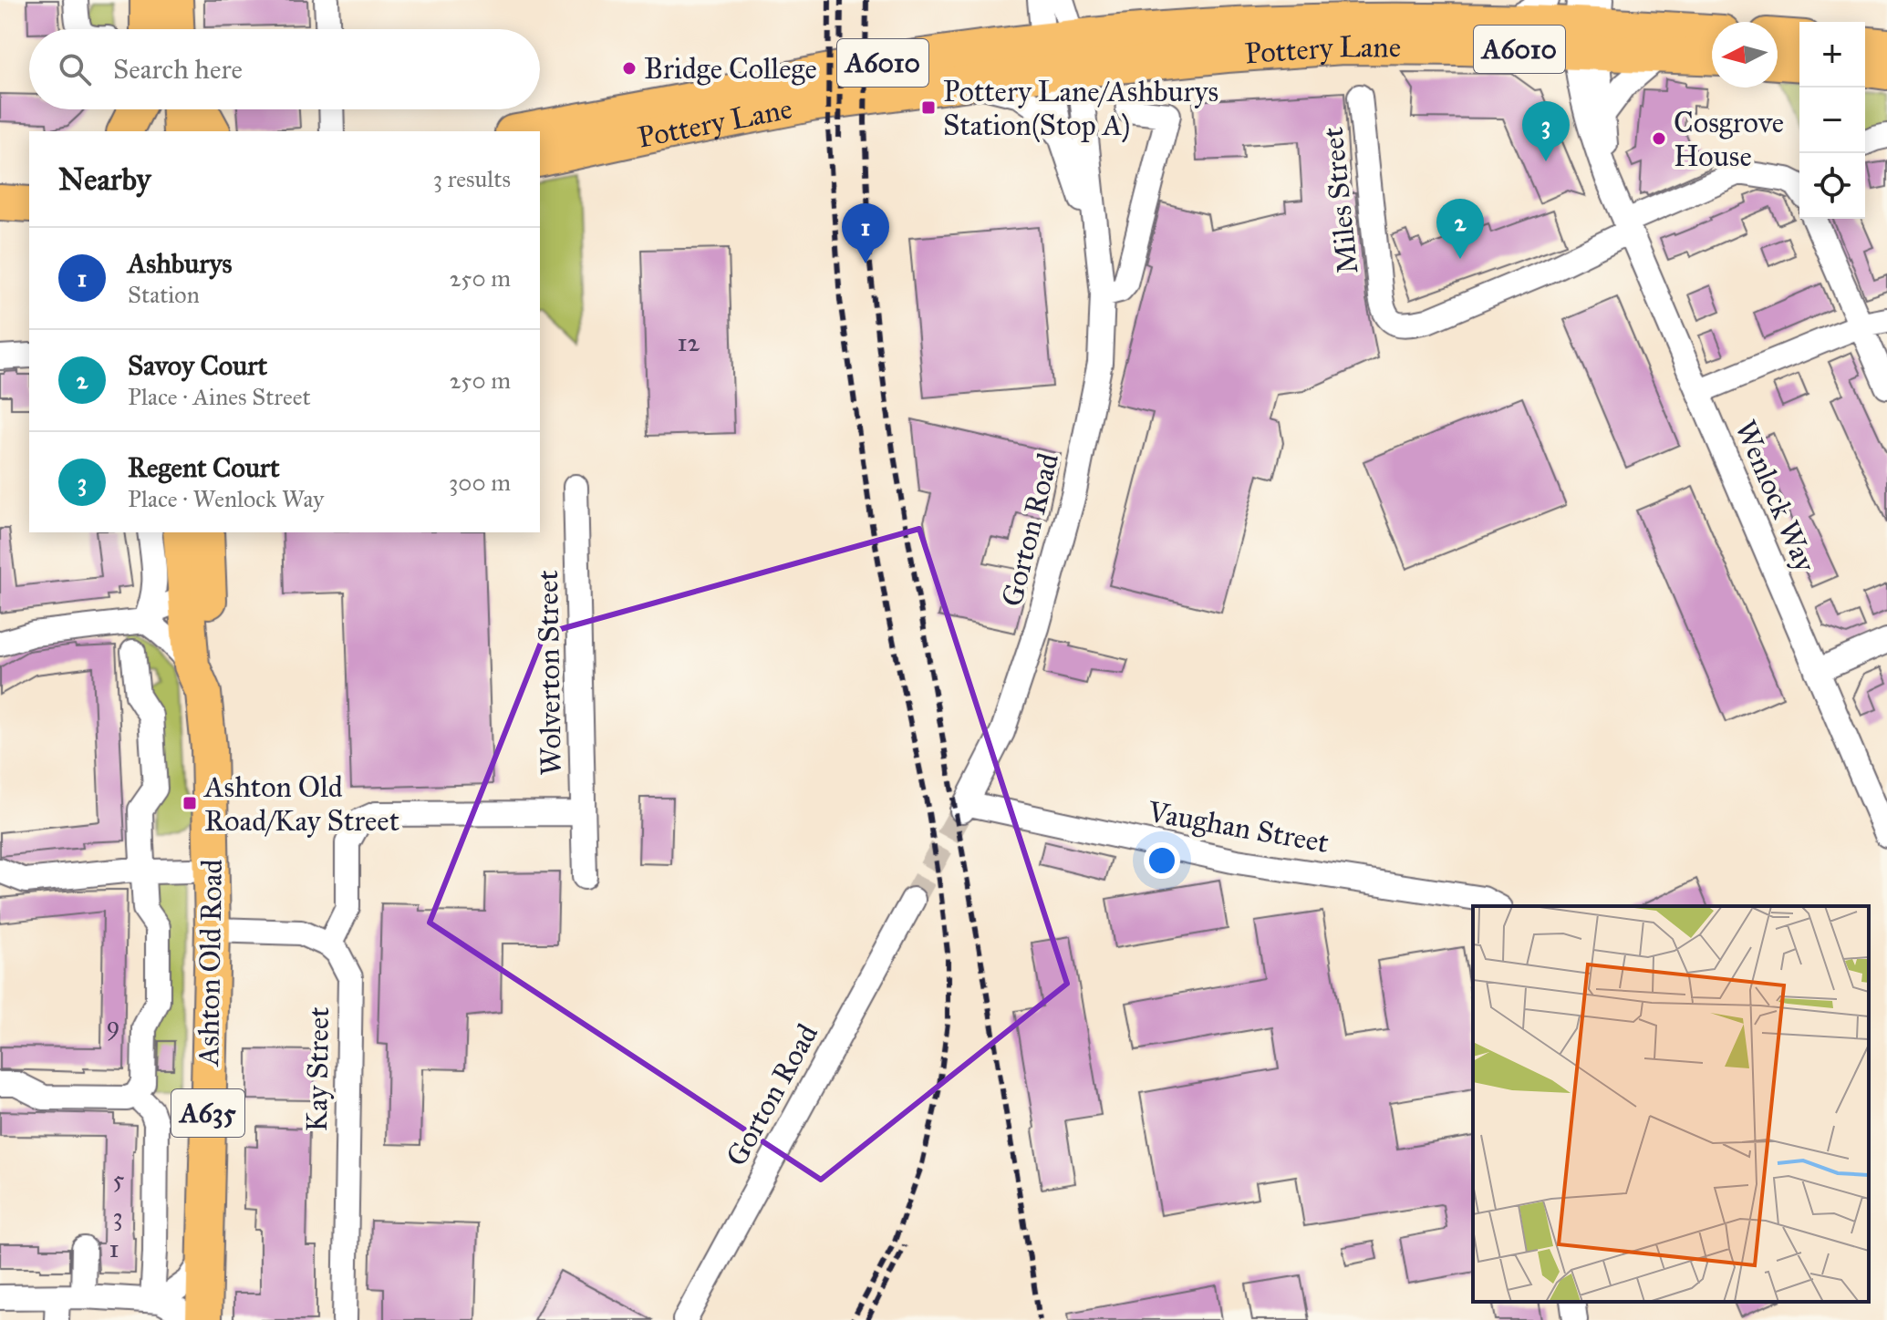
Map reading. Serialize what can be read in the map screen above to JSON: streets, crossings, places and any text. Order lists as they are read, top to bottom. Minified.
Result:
{"streets":{"highway":["A6010","Pottery Lane","Ashton Old Road","A635"],"street":["Miles Street","Wenlock Way","Gorton Road","Wolverton Street","Vaughan Street","Kay Street"]},"crossings":[["Pottery Lane","Wenlock Way"],["Pottery Lane","Gorton Road"],["Miles Street","Wenlock Way"],["Gorton Road","Vaughan Street"],["Wolverton Street","Kay Street"]],"places":{"other":["Bridge College","Cosgrove House"],"transit":["Pottery Lane/Ashburys Station(Stop A)","Ashton Old Road/Kay Street"]},"house_numbers":["12","9","5","3","1"],"north":"left","page":{"map_buttons":["+","−"],"search":"Search here","pins":["3","2","1"],"heading":["Nearby","3 results"],"list":[{"mark":"1","name":"Ashburys","note":"Station","value":"250 m"},{"mark":"2","name":"Savoy Court","note":"Place · Aines Street","value":"250 m"},{"mark":"3","name":"Regent Court","note":"Place · Wenlock Way","value":"300 m"}]}}
